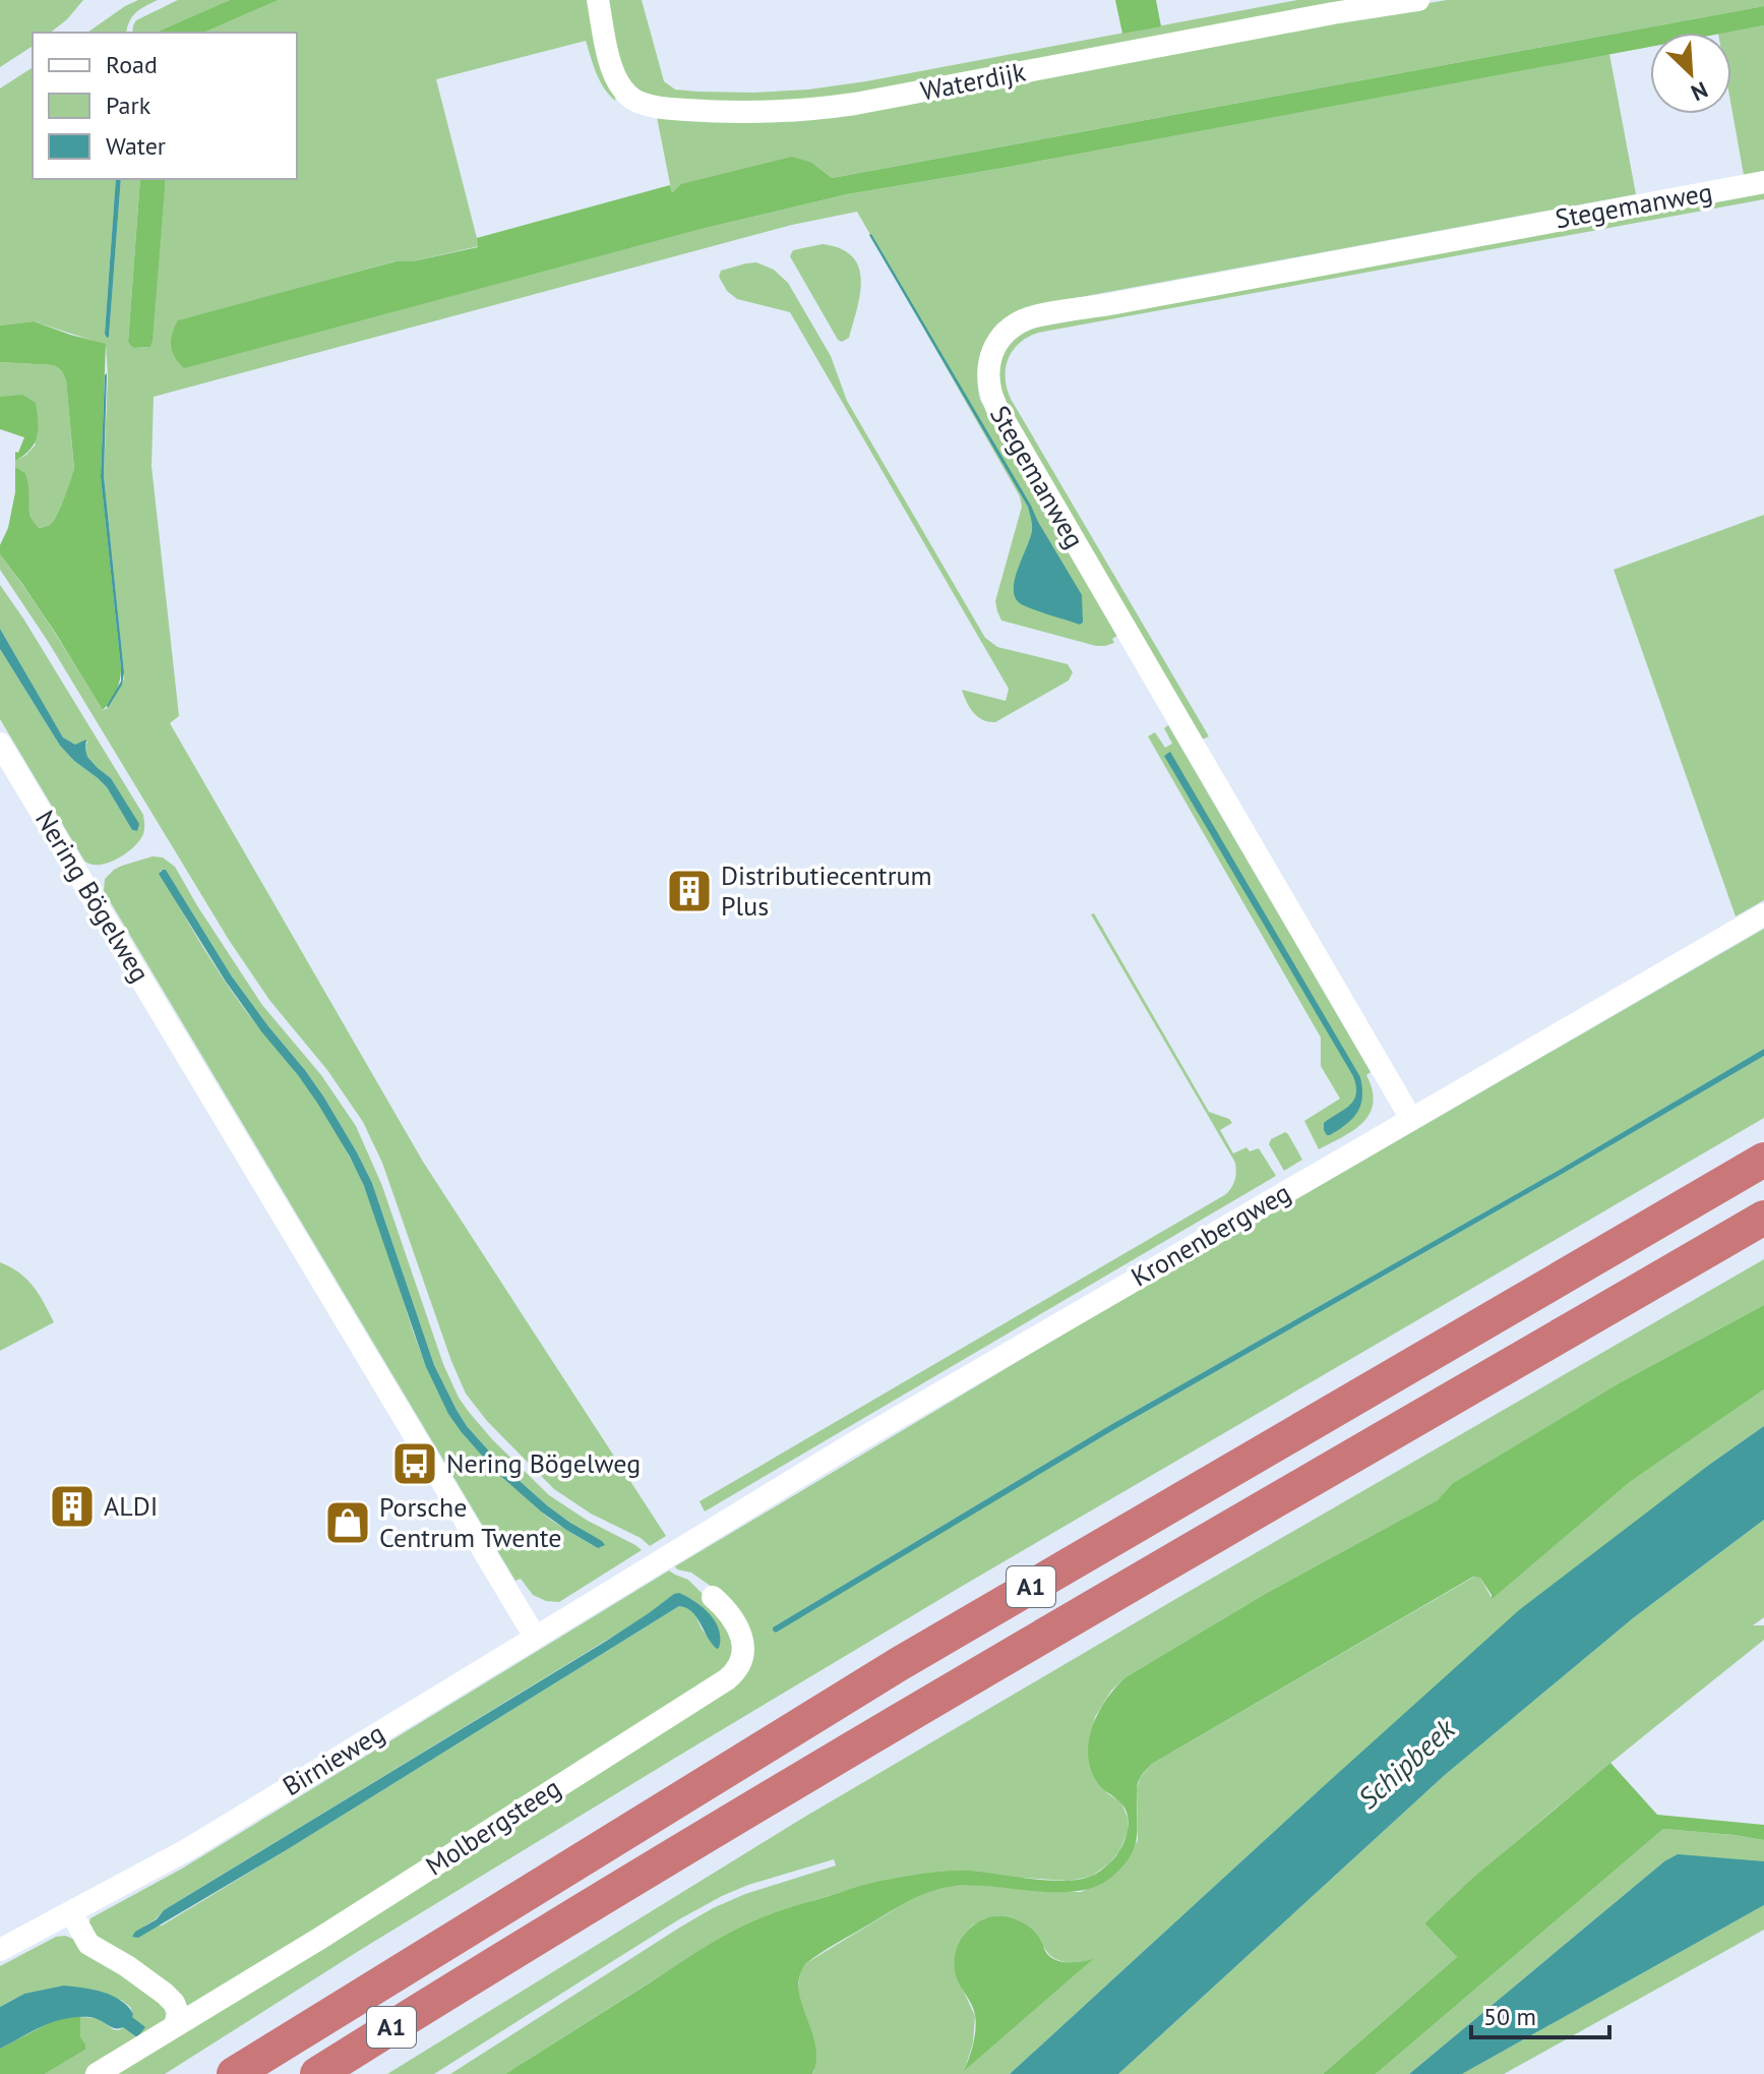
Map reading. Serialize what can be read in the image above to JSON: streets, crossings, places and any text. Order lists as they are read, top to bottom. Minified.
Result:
{"streets":{"highway":["A1"],"street":["Waterdijk","Stegemanweg","Nering Bögelweg","Kronenbergweg","Birnieweg","Molbergsteeg"]},"crossings":[["Stegemanweg","Kronenbergweg"],["Nering Bögelweg","Birnieweg"],["Kronenbergweg","Birnieweg"]],"water":["Schipbeek"],"places":{"building":["Distributiecentrum Plus","ALDI"],"bus stop":["Nering Bögelweg"],"shop":["Porsche Centrum Twente"]},"legend":["Road","Park","Water"],"scale_bar":"50 m","north":"bottom right"}
